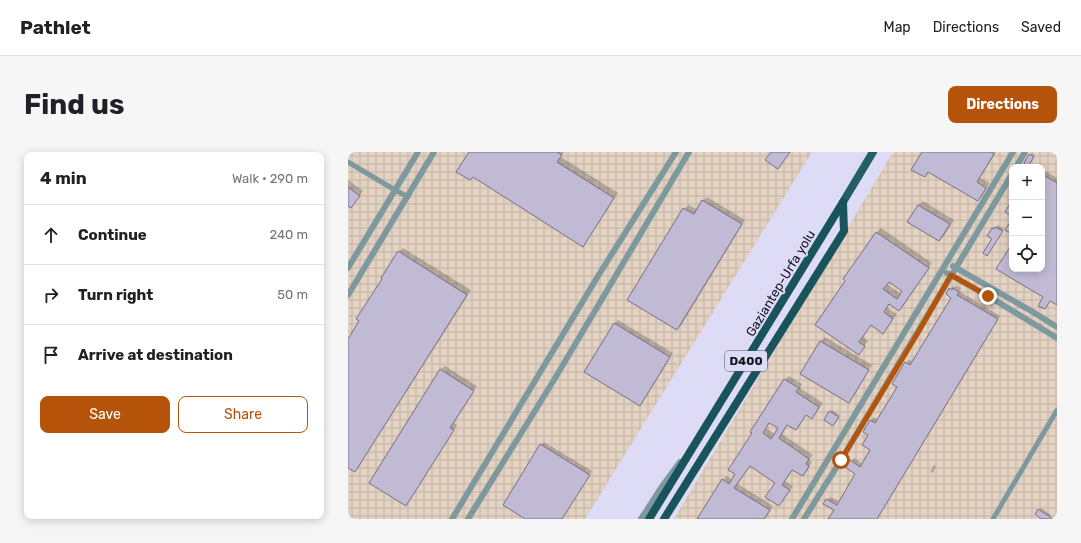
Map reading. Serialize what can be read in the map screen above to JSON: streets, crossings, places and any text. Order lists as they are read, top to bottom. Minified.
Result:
{"streets":{"highway":["Gaziantep-Urfa yolu","D400"]},"page":{"header":"Pathlet","nav":["Map","Directions","Saved"],"buttons":["Directions",["Save","Share"]],"title":"Find us","heading":["4 min","Walk · 290 m"],"map_buttons":["+","−"],"list":[["Continue","240 m"],["Turn right","50 m"],"Arrive at destination"]}}
